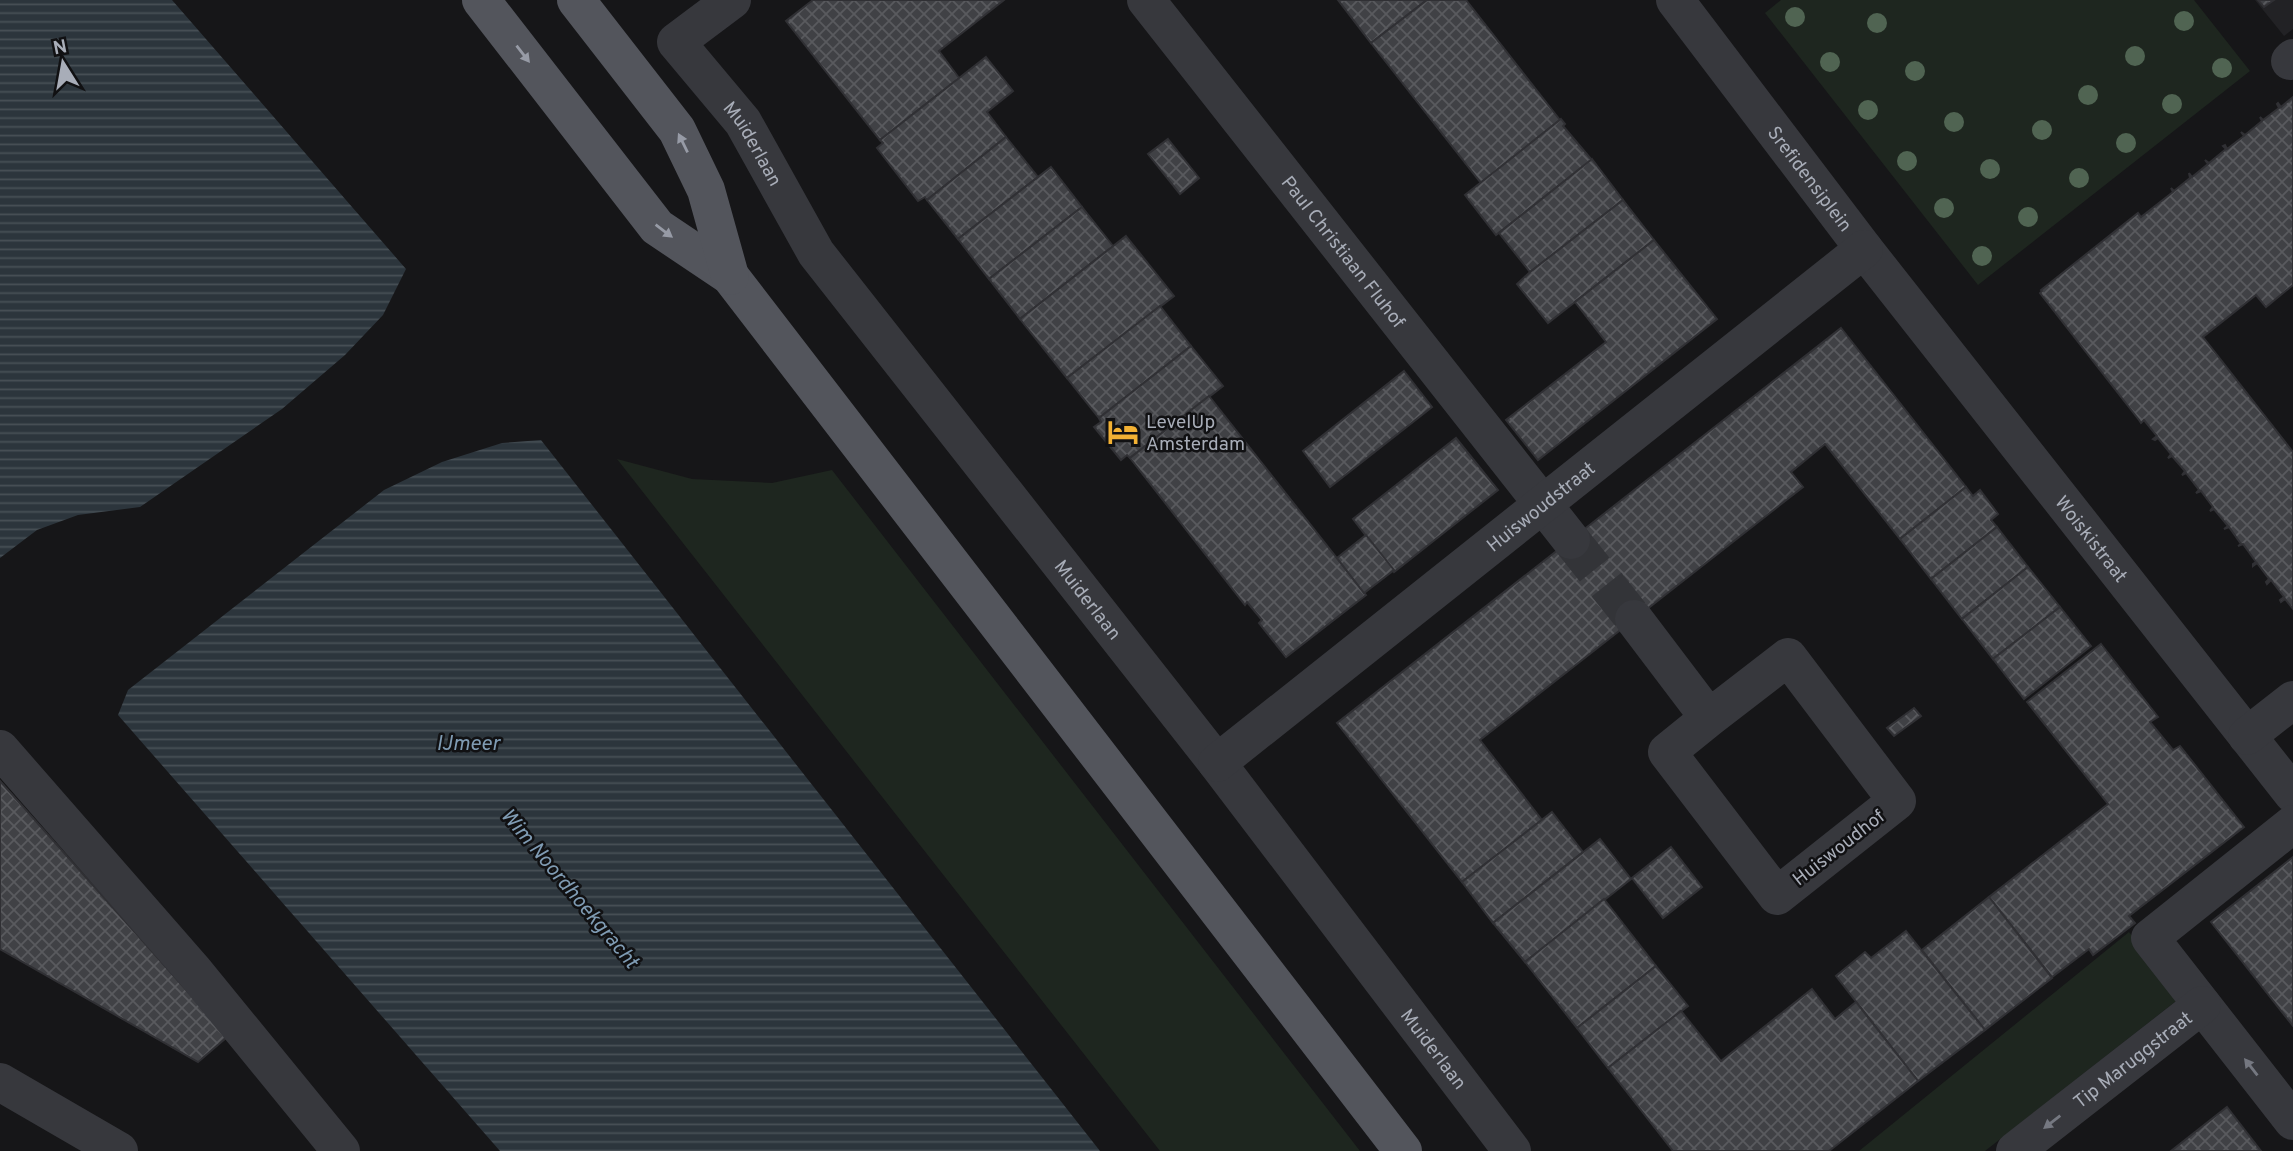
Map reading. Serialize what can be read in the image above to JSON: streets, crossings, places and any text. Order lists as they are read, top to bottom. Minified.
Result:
{"streets":{"street":["Muiderlaan","Srefidensiplein","Paul Christiaan Fluhof","Huiswoudstraat","Woiskistraat","Huiswoudhof","Tip Maruggstraat"]},"crossings":[["Muiderlaan","Huiswoudstraat"],["Srefidensiplein","Huiswoudstraat"],["Srefidensiplein","Woiskistraat"],["Paul Christiaan Fluhof","Huiswoudstraat"]],"one_way":["Tip Maruggstraat"],"water":["IJmeer","Wim Noordhoekgracht"],"places":{"hotel":["LevelUp Amsterdam"]},"north":"top"}
